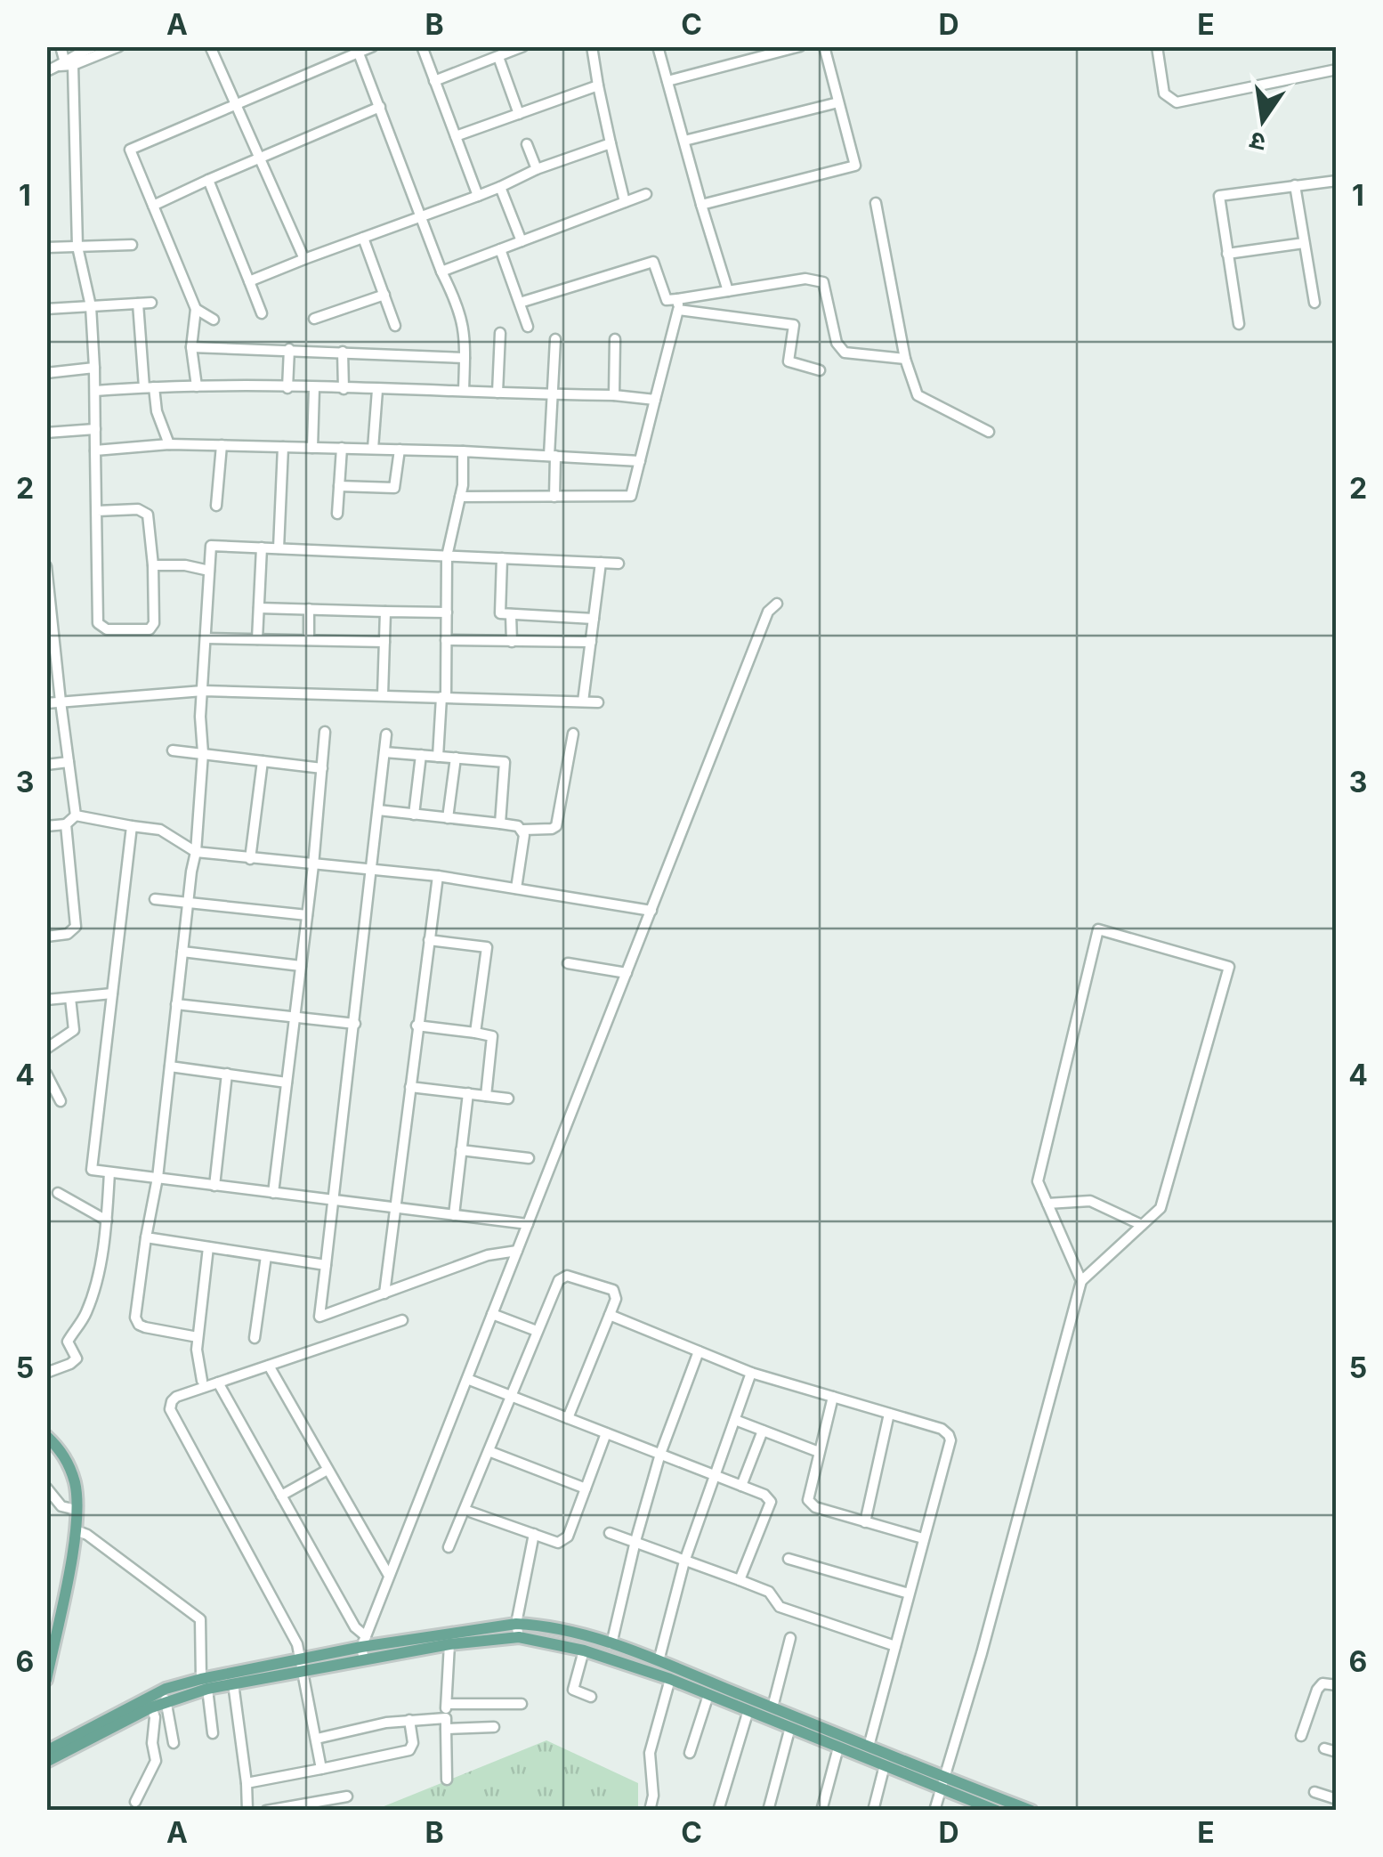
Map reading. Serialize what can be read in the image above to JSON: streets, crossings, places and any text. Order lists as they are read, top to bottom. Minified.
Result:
{"north":"bottom","grid":{"columns":["A","B","C","D","E"],"rows":["1","2","3","4","5","6"]}}
